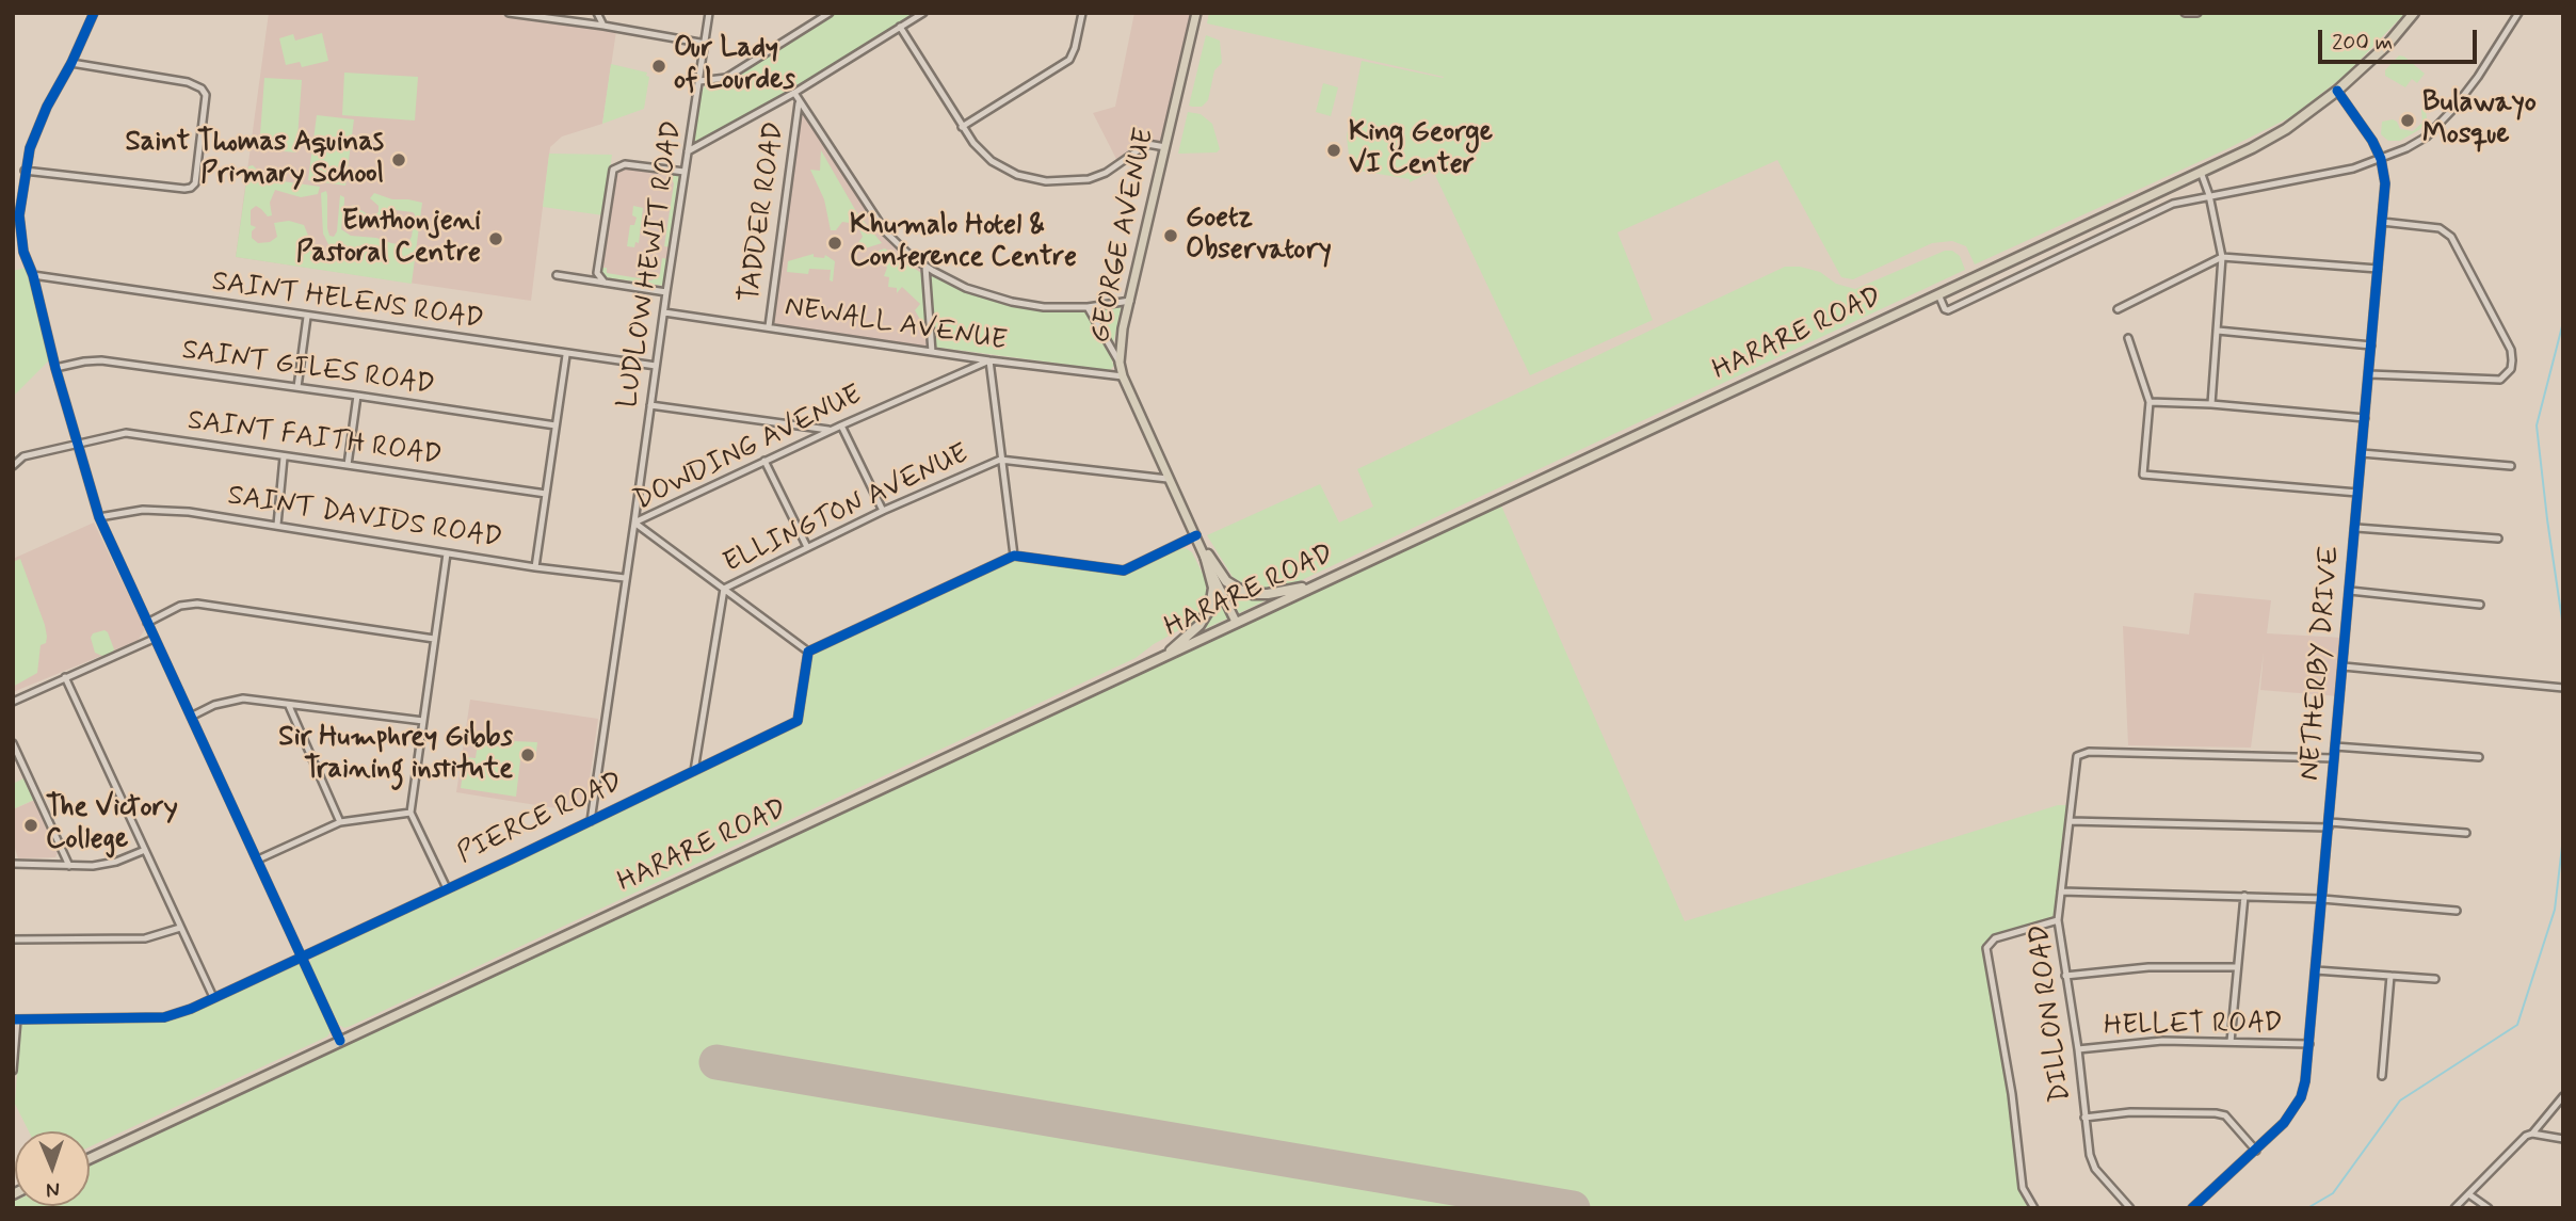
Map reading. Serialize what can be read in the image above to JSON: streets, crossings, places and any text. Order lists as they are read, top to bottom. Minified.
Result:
{"streets":{"highway":["HARARE ROAD"],"main road":["GEORGE AVENUE"],"street":["TADDER ROAD","LUDLOW HEWIT ROAD","SAINT HELENS ROAD","NEWALL AVENUE","SAINT GILES ROAD","SAINT FAITH ROAD","DOWDING AVENUE","ELLINGTON AVENUE","SAINT DAVIDS ROAD","NETHERBY DRIVE","PIERCE ROAD","DILLON ROAD","HELLET ROAD"]},"crossings":[["TADDER ROAD","NEWALL AVENUE"],["GEORGE AVENUE","NEWALL AVENUE"],["GEORGE AVENUE","HARARE ROAD"],["GEORGE AVENUE","ELLINGTON AVENUE"],["LUDLOW HEWIT ROAD","SAINT HELENS ROAD"],["LUDLOW HEWIT ROAD","NEWALL AVENUE"],["LUDLOW HEWIT ROAD","DOWDING AVENUE"],["NEWALL AVENUE","DOWDING AVENUE"],["HARARE ROAD","NETHERBY DRIVE"],["DOWDING AVENUE","SAINT DAVIDS ROAD"],["DOWDING AVENUE","PIERCE ROAD"],["ELLINGTON AVENUE","PIERCE ROAD"],["NETHERBY DRIVE","DILLON ROAD"],["NETHERBY DRIVE","HELLET ROAD"],["DILLON ROAD","HELLET ROAD"]],"places":["Our Lady of Lourdes","Bulawayo Mosque","King George VI Center","Saint Thomas Aquinas Primary School","Goetz Observatory","Emthonjeni Pastoral Centre","Khumalo Hotel & Conference Centre","Sir Humphrey Gibbs Training institute","The Victory College"],"scale_bar":"200 m","north":"bottom"}
